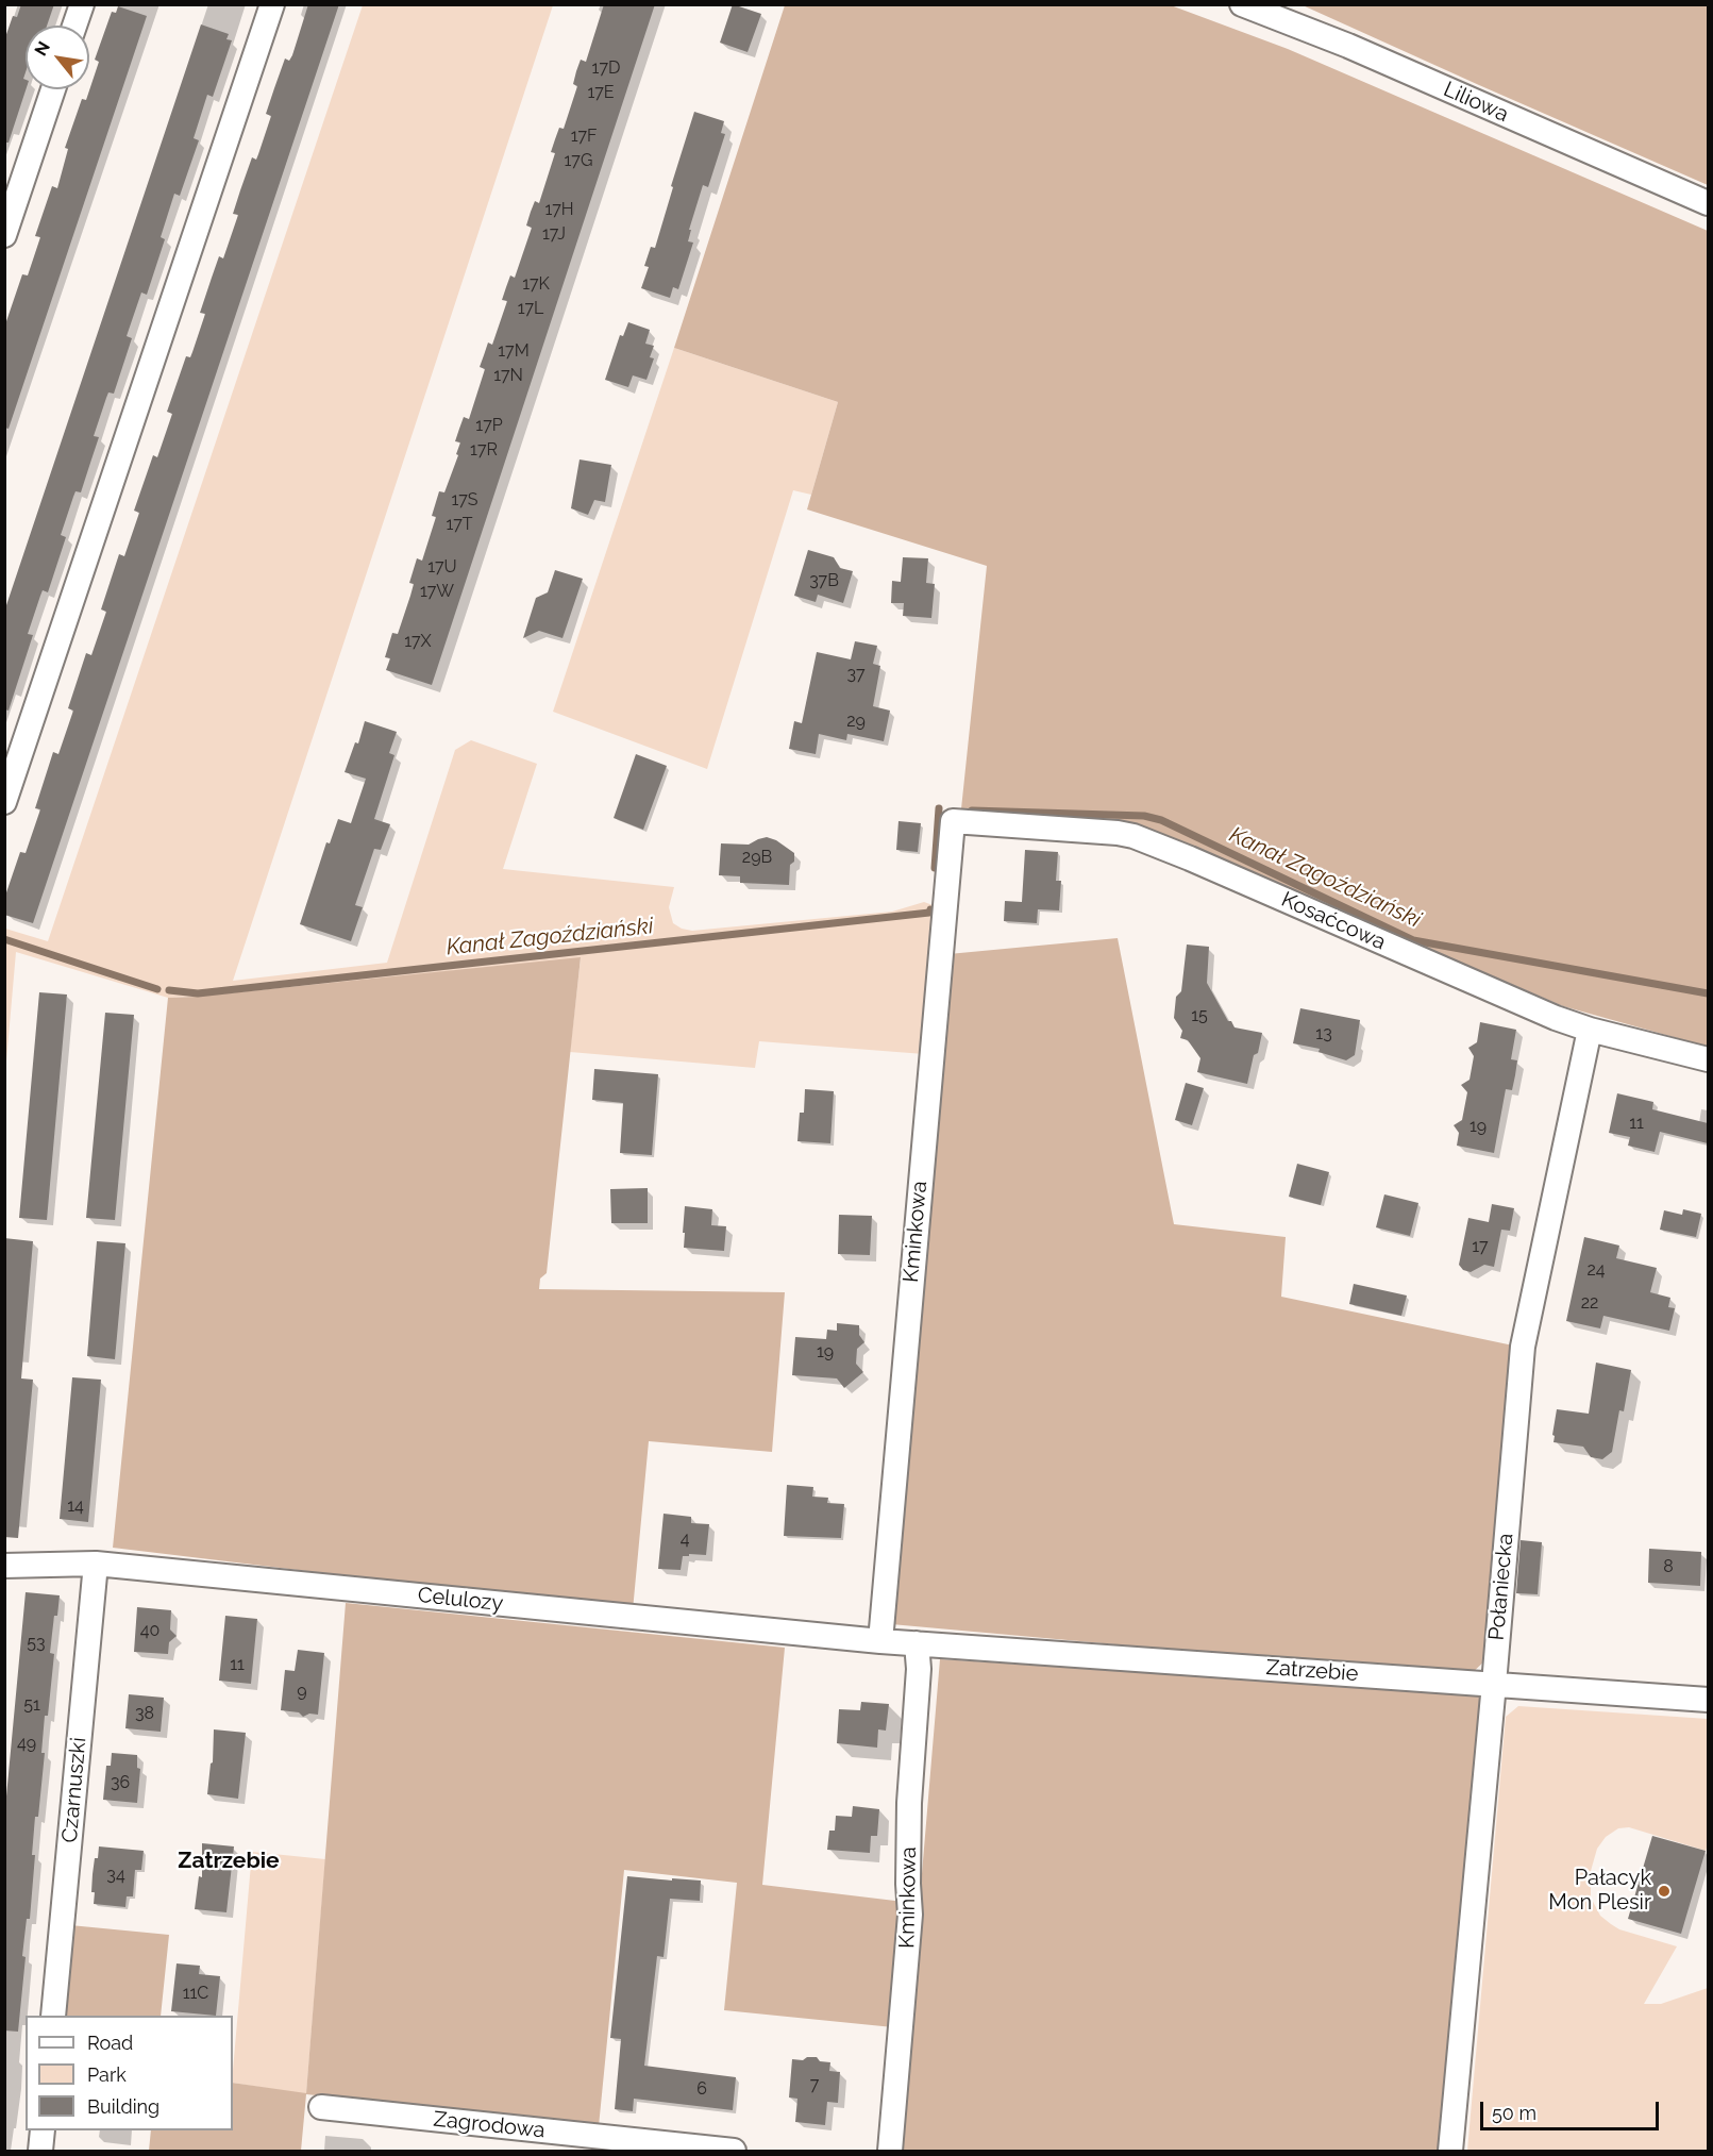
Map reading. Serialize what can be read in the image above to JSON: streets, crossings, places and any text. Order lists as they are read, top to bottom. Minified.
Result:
{"streets":{"street":["Liliowa","Kosaćcowa","Kminkowa","Połaniecka","Celulozy","Zatrzebie","Czarnuszki","Zagrodowa"]},"crossings":[["Kosaćcowa","Kminkowa"],["Kosaćcowa","Połaniecka"],["Kminkowa","Celulozy"],["Kminkowa","Zatrzebie"],["Połaniecka","Zatrzebie"],["Celulozy","Zatrzebie"],["Celulozy","Czarnuszki"]],"districts":["Zatrzebie"],"water":["Kanał Zagoździański"],"places":["Pałacyk Mon Plesir"],"house_numbers":["17D","17E","17F","17G","17H","17J","17K","17L","17M","17N","17P","17R","17S","17T","17U","37B","17W","17X","37","29","29B","15","13","11","19","17","24","22","19","14","4","8","40","53","11","9","51","38","49","36","34","11C","7","6"],"legend":["Road","Park","Building"],"scale_bar":"50 m","north":"top left"}
